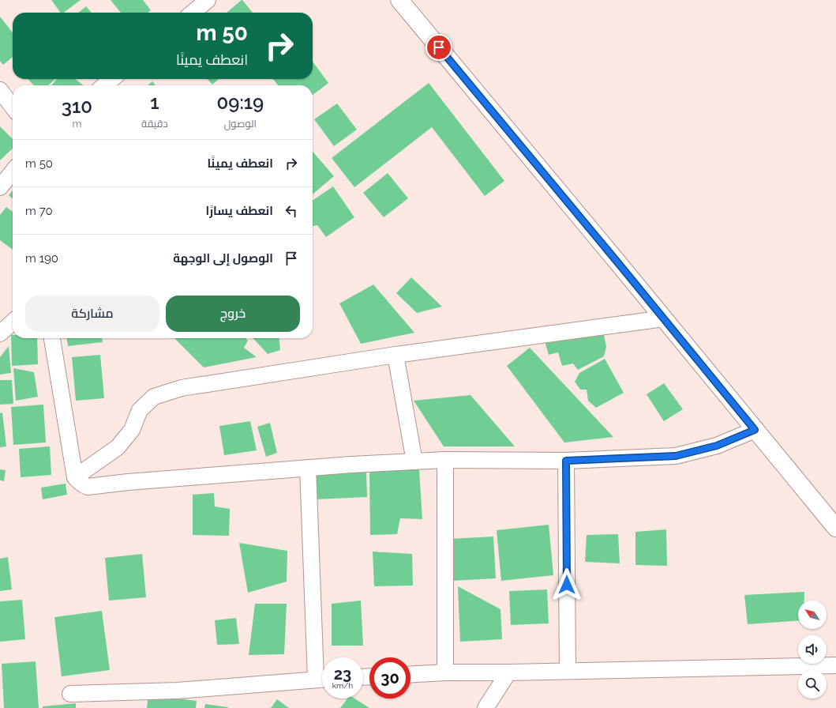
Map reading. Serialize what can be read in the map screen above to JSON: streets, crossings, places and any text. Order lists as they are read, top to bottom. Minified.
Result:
{"north":"top left","page":{"turn":["50 m","انعطف يمينًا"],"eta":["09:19","الوصول","1","دقيقة","310","m"],"list":[{"name":"انعطف يمينًا","value":"50 m"},{"name":"انعطف يسارًا","value":"70 m"},{"name":"الوصول إلى الوجهة","value":"190 m"}],"buttons":["خروج","مشاركة"],"speed":"23 km/h","limit":"30"}}
